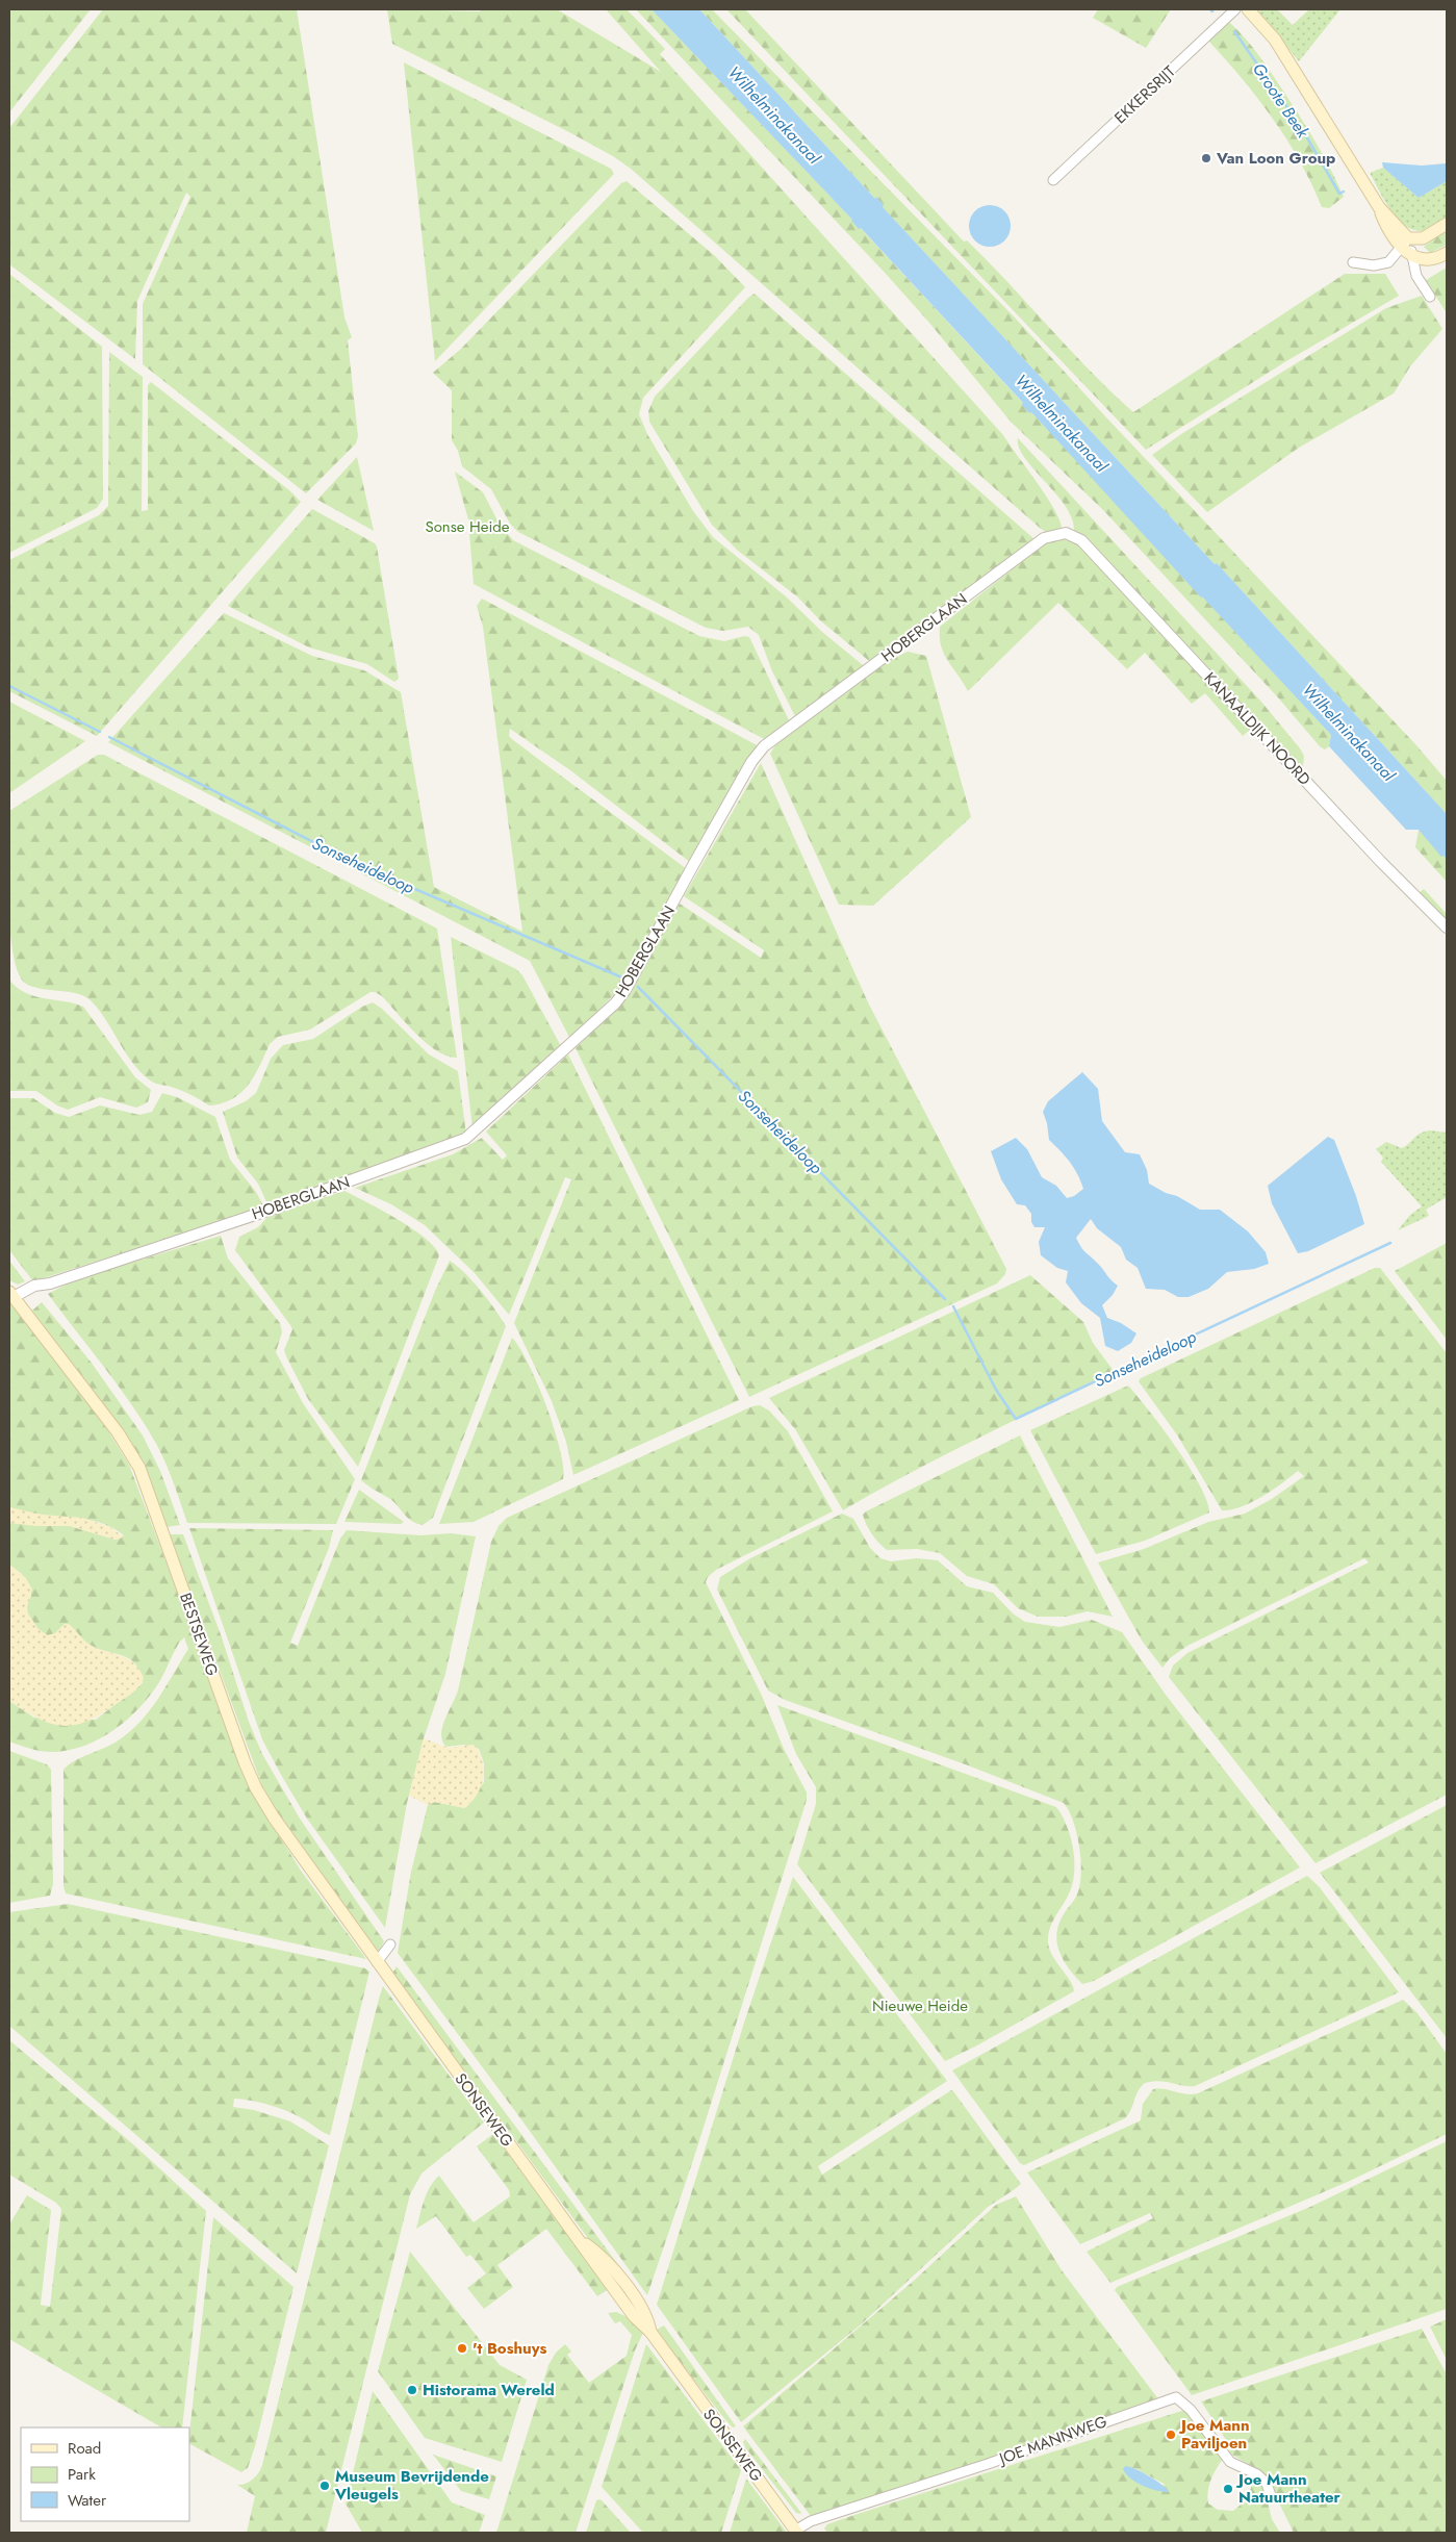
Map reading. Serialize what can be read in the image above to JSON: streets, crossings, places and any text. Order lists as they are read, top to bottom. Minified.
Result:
{"streets":{"main road":["BESTSEWEG","SONSEWEG"],"street":["EKKERSRIJT","HOBERGLAAN","KANAALDIJK NOORD","JOE MANNWEG"]},"crossings":[["HOBERGLAAN","KANAALDIJK NOORD"],["HOBERGLAAN","BESTSEWEG"],["BESTSEWEG","SONSEWEG"],["SONSEWEG","JOE MANNWEG"]],"water":["Groote Beek","Wilhelminakanaal","Sonseheideloop"],"parks":["Sonse Heide","Nieuwe Heide"],"places":["Van Loon Group","'t Boshuys","Historama Wereld","Joe Mann Paviljoen","Museum Bevrijdende Vleugels","Joe Mann Natuurtheater"],"legend":["Road","Park","Water"]}
